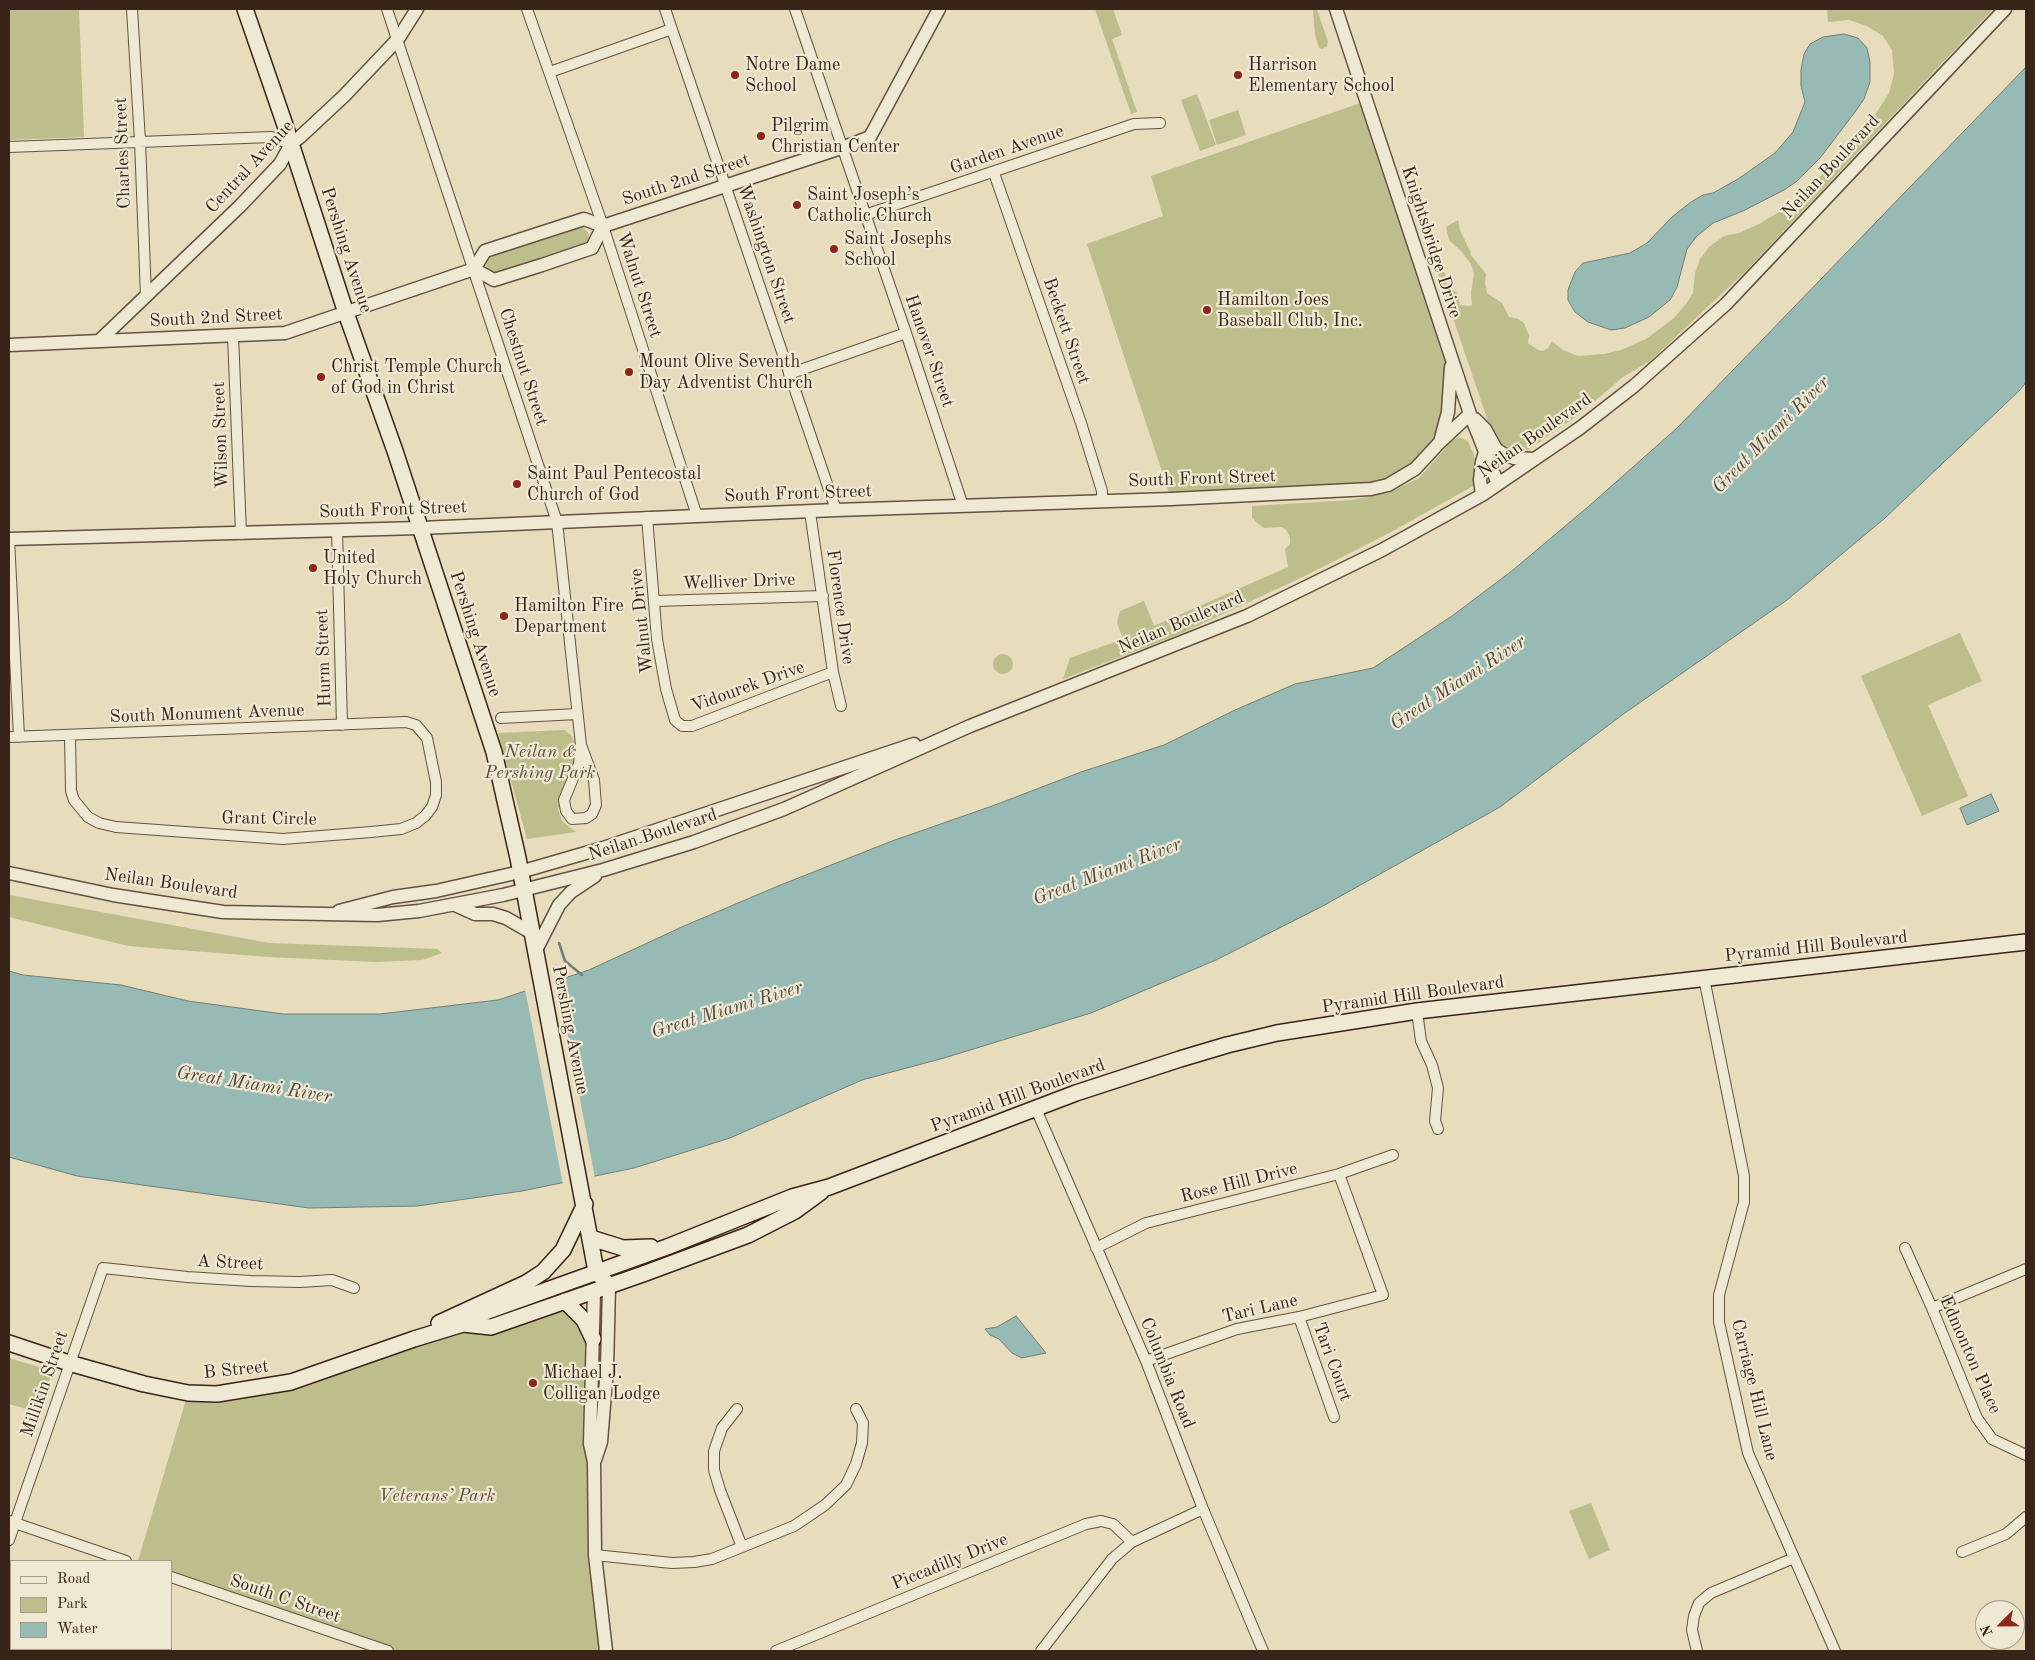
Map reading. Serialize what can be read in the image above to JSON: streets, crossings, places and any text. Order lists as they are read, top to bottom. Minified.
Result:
{"streets":{"main road":["Pershing Avenue","Pyramid Hill Boulevard","B Street"],"street":["Garden Avenue","Charles Street","Central Avenue","Neilan Boulevard","South 2nd Street","Knightsbridge Drive","Washington Street","Walnut Street","Beckett Street","Hanover Street","Chestnut Street","Wilson Street","South Front Street","Welliver Drive","Florence Drive","Walnut Drive","Hurm Street","Vidourek Drive","South Monument Avenue","Grant Circle","Rose Hill Drive","A Street","Tari Lane","Edmonton Place","Tari Court","Columbia Road","Millikin Street","Carriage Hill Lane","Piccadilly Drive","South C Street"]},"crossings":[["Garden Avenue","Beckett Street"],["Garden Avenue","Hanover Street"],["Charles Street","Central Avenue"],["Central Avenue","South 2nd Street"],["Central Avenue","Pershing Avenue"],["Central Avenue","Chestnut Street"],["Neilan Boulevard","Knightsbridge Drive"],["Neilan Boulevard","Pershing Avenue"],["South 2nd Street","Pershing Avenue"],["South 2nd Street","Washington Street"],["South 2nd Street","Walnut Street"],["South 2nd Street","Hanover Street"],["South 2nd Street","Chestnut Street"],["South 2nd Street","Wilson Street"],["Knightsbridge Drive","South Front Street"],["Pershing Avenue","South Front Street"],["Pershing Avenue","Pyramid Hill Boulevard"],["Pershing Avenue","B Street"],["Washington Street","South Front Street"],["Walnut Street","South Front Street"],["Beckett Street","South Front Street"],["Hanover Street","South Front Street"],["Chestnut Street","South Front Street"],["Wilson Street","South Front Street"],["South Front Street","Florence Drive"],["South Front Street","Walnut Drive"],["South Front Street","Hurm Street"],["Welliver Drive","Florence Drive"],["Welliver Drive","Walnut Drive"],["Florence Drive","Vidourek Drive"],["Walnut Drive","Vidourek Drive"],["Hurm Street","South Monument Avenue"],["South Monument Avenue","Grant Circle"],["Pyramid Hill Boulevard","B Street"],["Pyramid Hill Boulevard","Columbia Road"],["Pyramid Hill Boulevard","Carriage Hill Lane"],["Rose Hill Drive","Tari Lane"],["Rose Hill Drive","Columbia Road"],["A Street","Millikin Street"],["Tari Lane","Tari Court"],["Tari Lane","Columbia Road"],["B Street","Millikin Street"]],"water":["Great Miami River"],"parks":["Neilan & Pershing Park","Veterans’ Park"],"places":["Notre Dame School","Harrison Elementary School","Pilgrim Christian Center","Saint Joseph’s Catholic Church","Saint Josephs School","Hamilton Joes Baseball Club, Inc.","Mount Olive Seventh Day Adventist Church","Christ Temple Church of God in Christ","Saint Paul Pentecostal Church of God","United Holy Church","Hamilton Fire Department","Michael J. Colligan Lodge"],"legend":["Road","Park","Water"],"north":"bottom left"}
